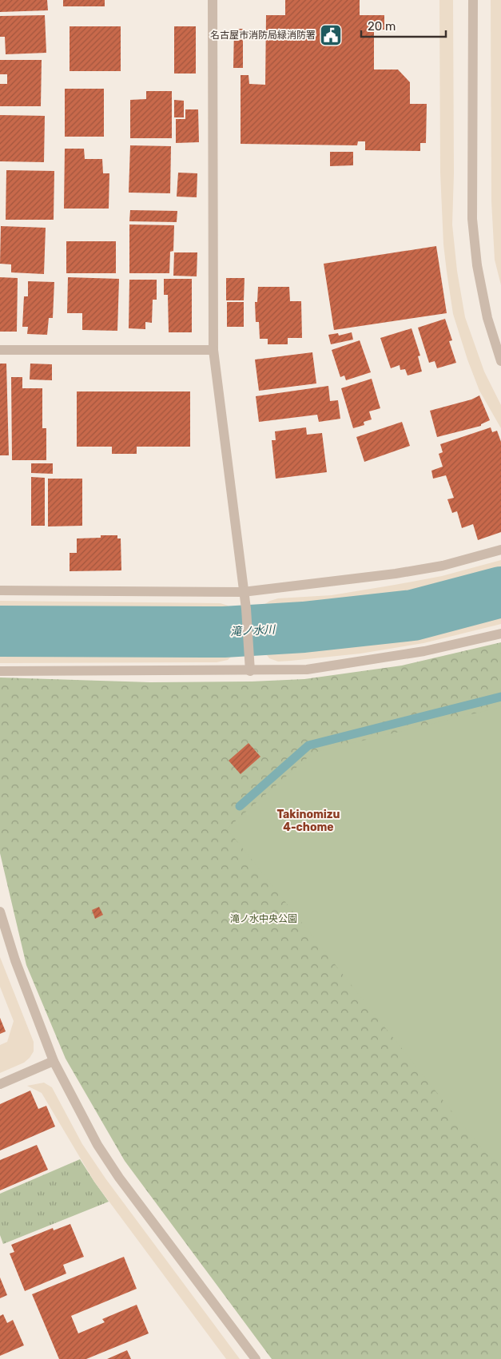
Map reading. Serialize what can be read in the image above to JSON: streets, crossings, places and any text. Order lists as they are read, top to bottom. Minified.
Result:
{"districts":["Takinomizu 4-chome"],"water":["滝ノ水川"],"parks":["滝ノ水中央公園"],"places":{"public building":["名古屋市消防局緑消防署"]},"scale_bar":"20 m"}
